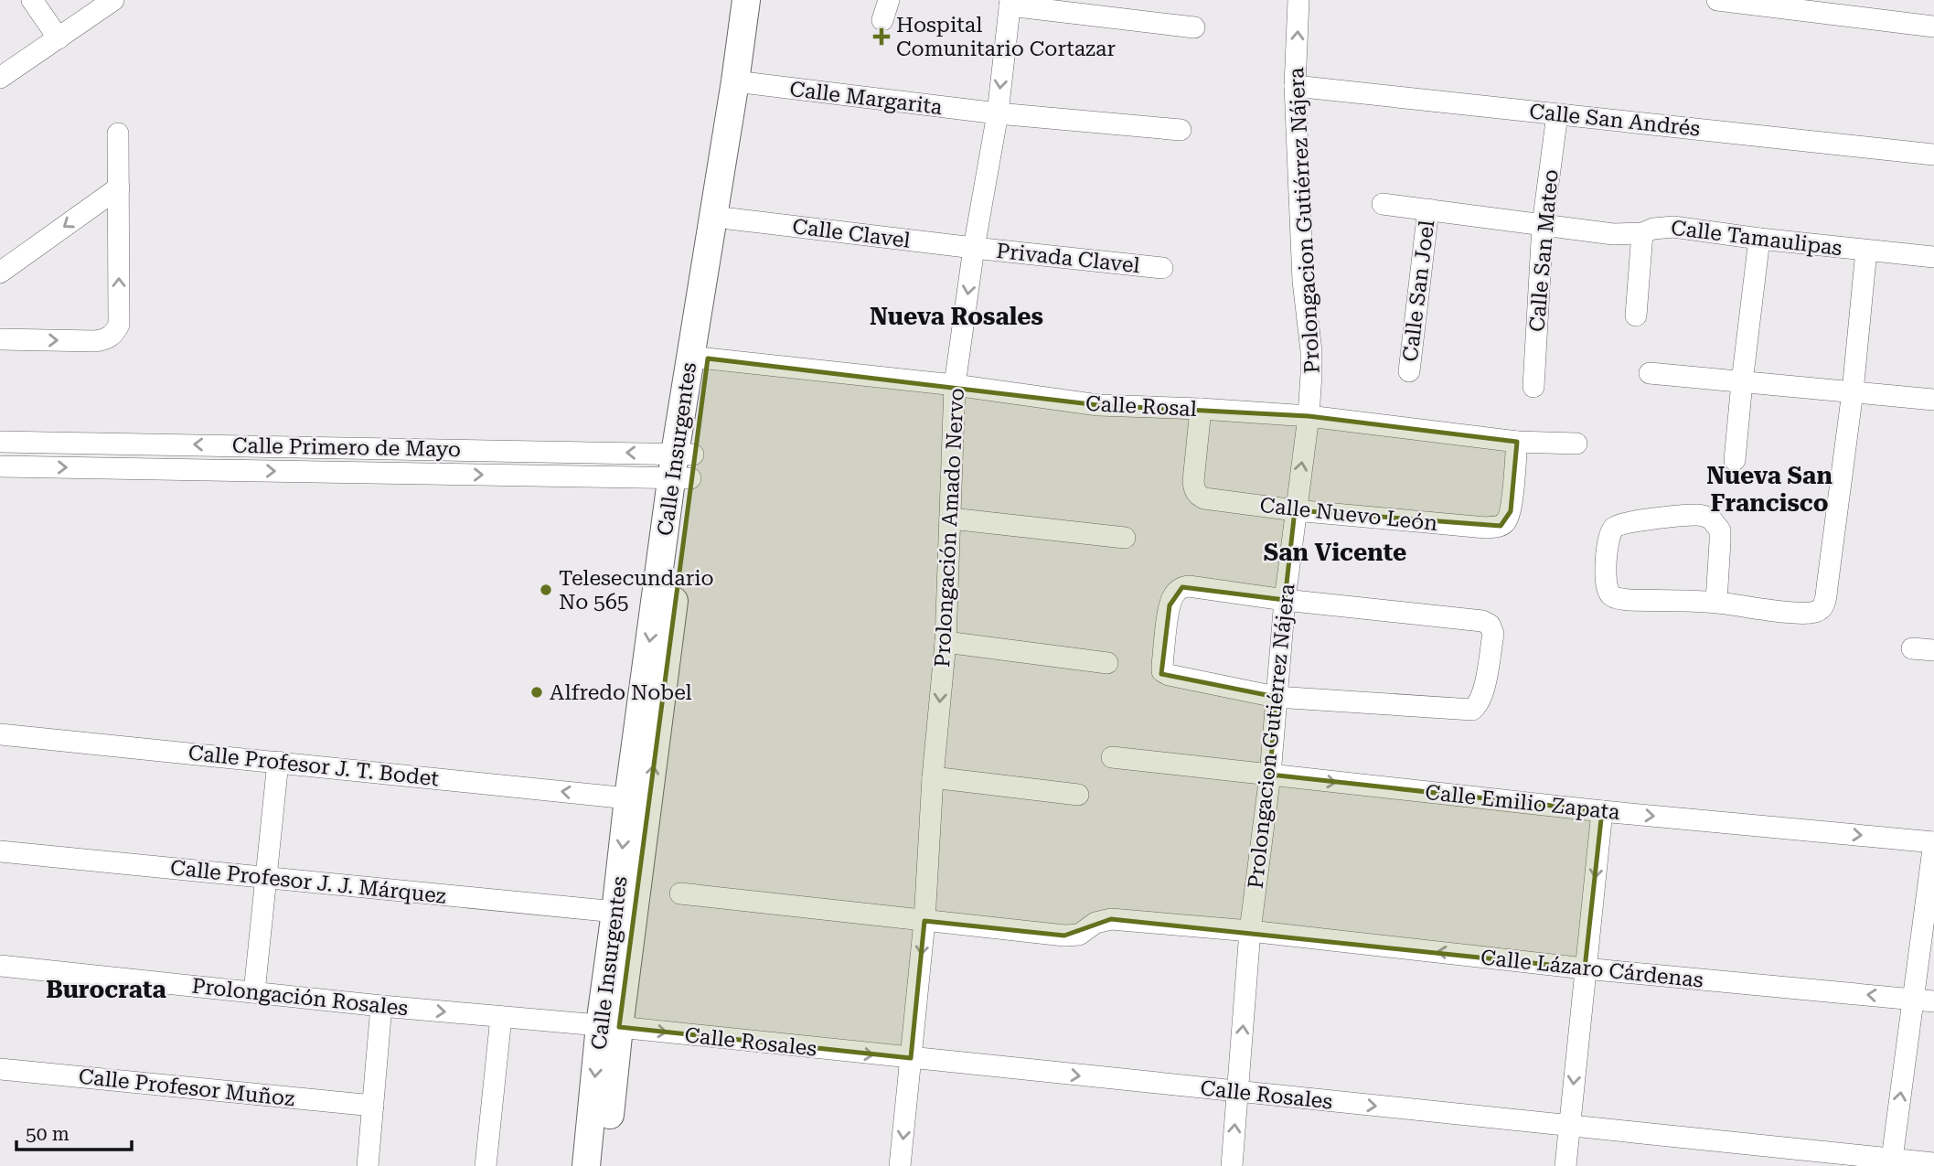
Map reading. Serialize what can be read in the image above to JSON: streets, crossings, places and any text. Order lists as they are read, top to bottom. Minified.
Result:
{"streets":{"main road":["Calle Insurgentes"],"street":["Calle Margarita","Calle San Andrés","Prolongacion Gutiérrez Nájera","Calle Clavel","Calle Tamaulipas","Calle San Mateo","Privada Clavel","Calle San Joel","Calle Rosal","Calle Primero de Mayo","Calle Nuevo León","Prolongación Amado Nervo","Calle Profesor J. T. Bodet","Calle Emilio Zapata","Calle Profesor J. J. Márquez","Calle Lázaro Cárdenas","Prolongación Rosales","Calle Rosales","Calle Profesor Muñoz"]},"crossings":[["Calle Margarita","Calle Insurgentes"],["Calle Margarita","Prolongación Amado Nervo"],["Calle San Andrés","Prolongacion Gutiérrez Nájera"],["Calle San Andrés","Calle San Mateo"],["Prolongacion Gutiérrez Nájera","Calle Rosal"],["Prolongacion Gutiérrez Nájera","Calle Nuevo León"],["Prolongacion Gutiérrez Nájera","Calle Emilio Zapata"],["Prolongacion Gutiérrez Nájera","Calle Lázaro Cárdenas"],["Prolongacion Gutiérrez Nájera","Calle Rosales"],["Calle Clavel","Privada Clavel"],["Calle Clavel","Calle Insurgentes"],["Calle Clavel","Prolongación Amado Nervo"],["Calle Tamaulipas","Calle San Mateo"],["Calle Tamaulipas","Calle San Joel"],["Privada Clavel","Prolongación Amado Nervo"],["Calle Rosal","Calle Insurgentes"],["Calle Rosal","Calle Nuevo León"],["Calle Rosal","Prolongación Amado Nervo"],["Calle Primero de Mayo","Calle Insurgentes"],["Calle Insurgentes","Calle Profesor J. T. Bodet"],["Calle Insurgentes","Calle Profesor J. J. Márquez"],["Calle Insurgentes","Prolongación Rosales"],["Calle Insurgentes","Calle Rosales"],["Prolongación Amado Nervo","Calle Lázaro Cárdenas"],["Prolongación Amado Nervo","Calle Rosales"],["Prolongación Rosales","Calle Rosales"]],"one_way":["Prolongacion Gutiérrez Nájera","Prolongación Amado Nervo","Calle Profesor J. T. Bodet","Calle Emilio Zapata","Calle Lázaro Cárdenas","Calle Rosales"],"districts":["Nueva Rosales","Nueva San Francisco","San Vicente","Burocrata"],"places":{"health":["Hospital Comunitario Cortazar"],"other":["Telesecundario No 565","Alfredo Nobel"]},"scale_bar":"50 m"}
